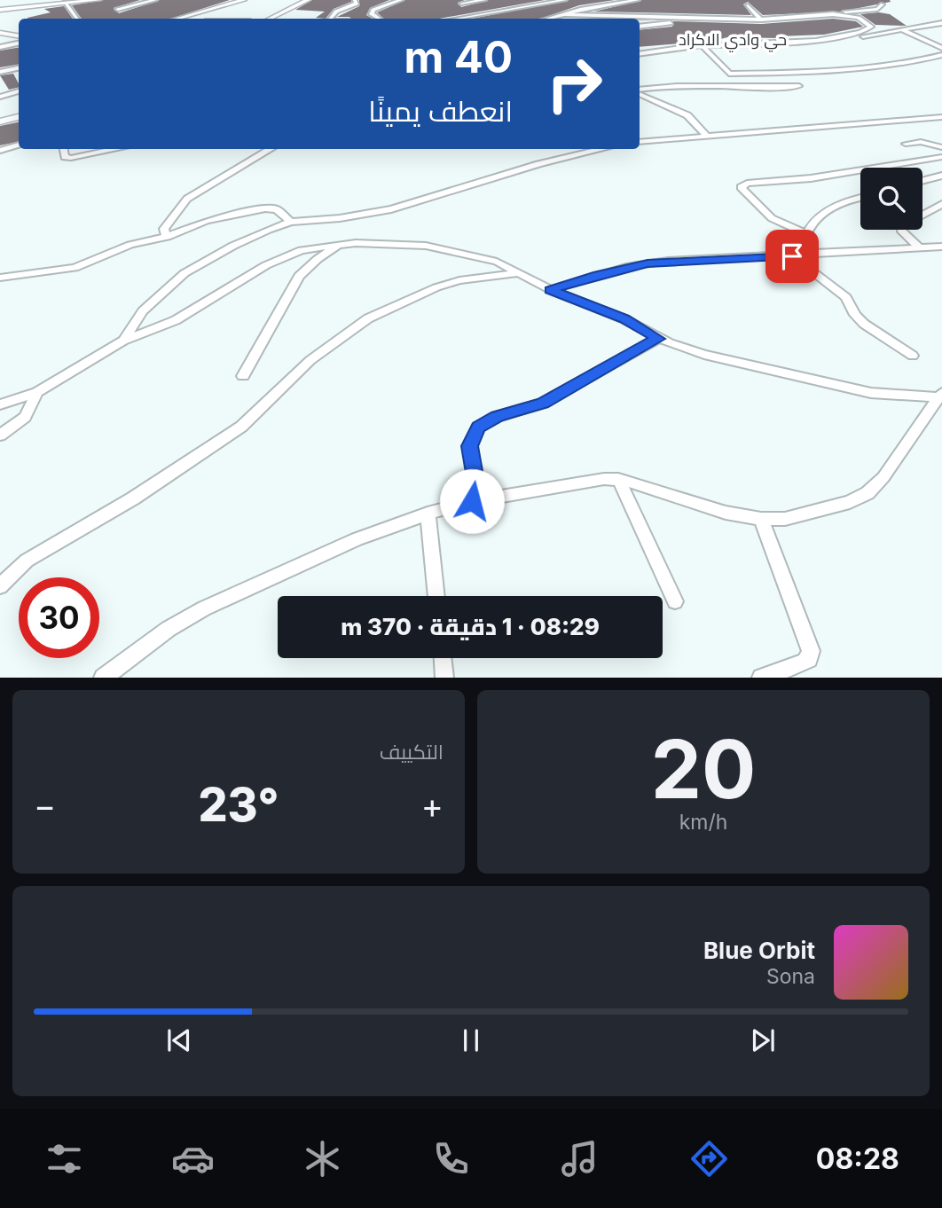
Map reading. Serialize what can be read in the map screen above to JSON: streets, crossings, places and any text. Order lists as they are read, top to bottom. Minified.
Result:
{"districts":["حي وادي الاكراد"],"page":{"turn":["40 m","انعطف يمينًا"],"limit":"30","trip":"08:29 · 1 دقيقة · 370 m","tile":[["20","km/h"],"التكييف"],"heat":["−","23°","+"],"song":["Blue Orbit","Sona"],"tabs":"08:28"}}
